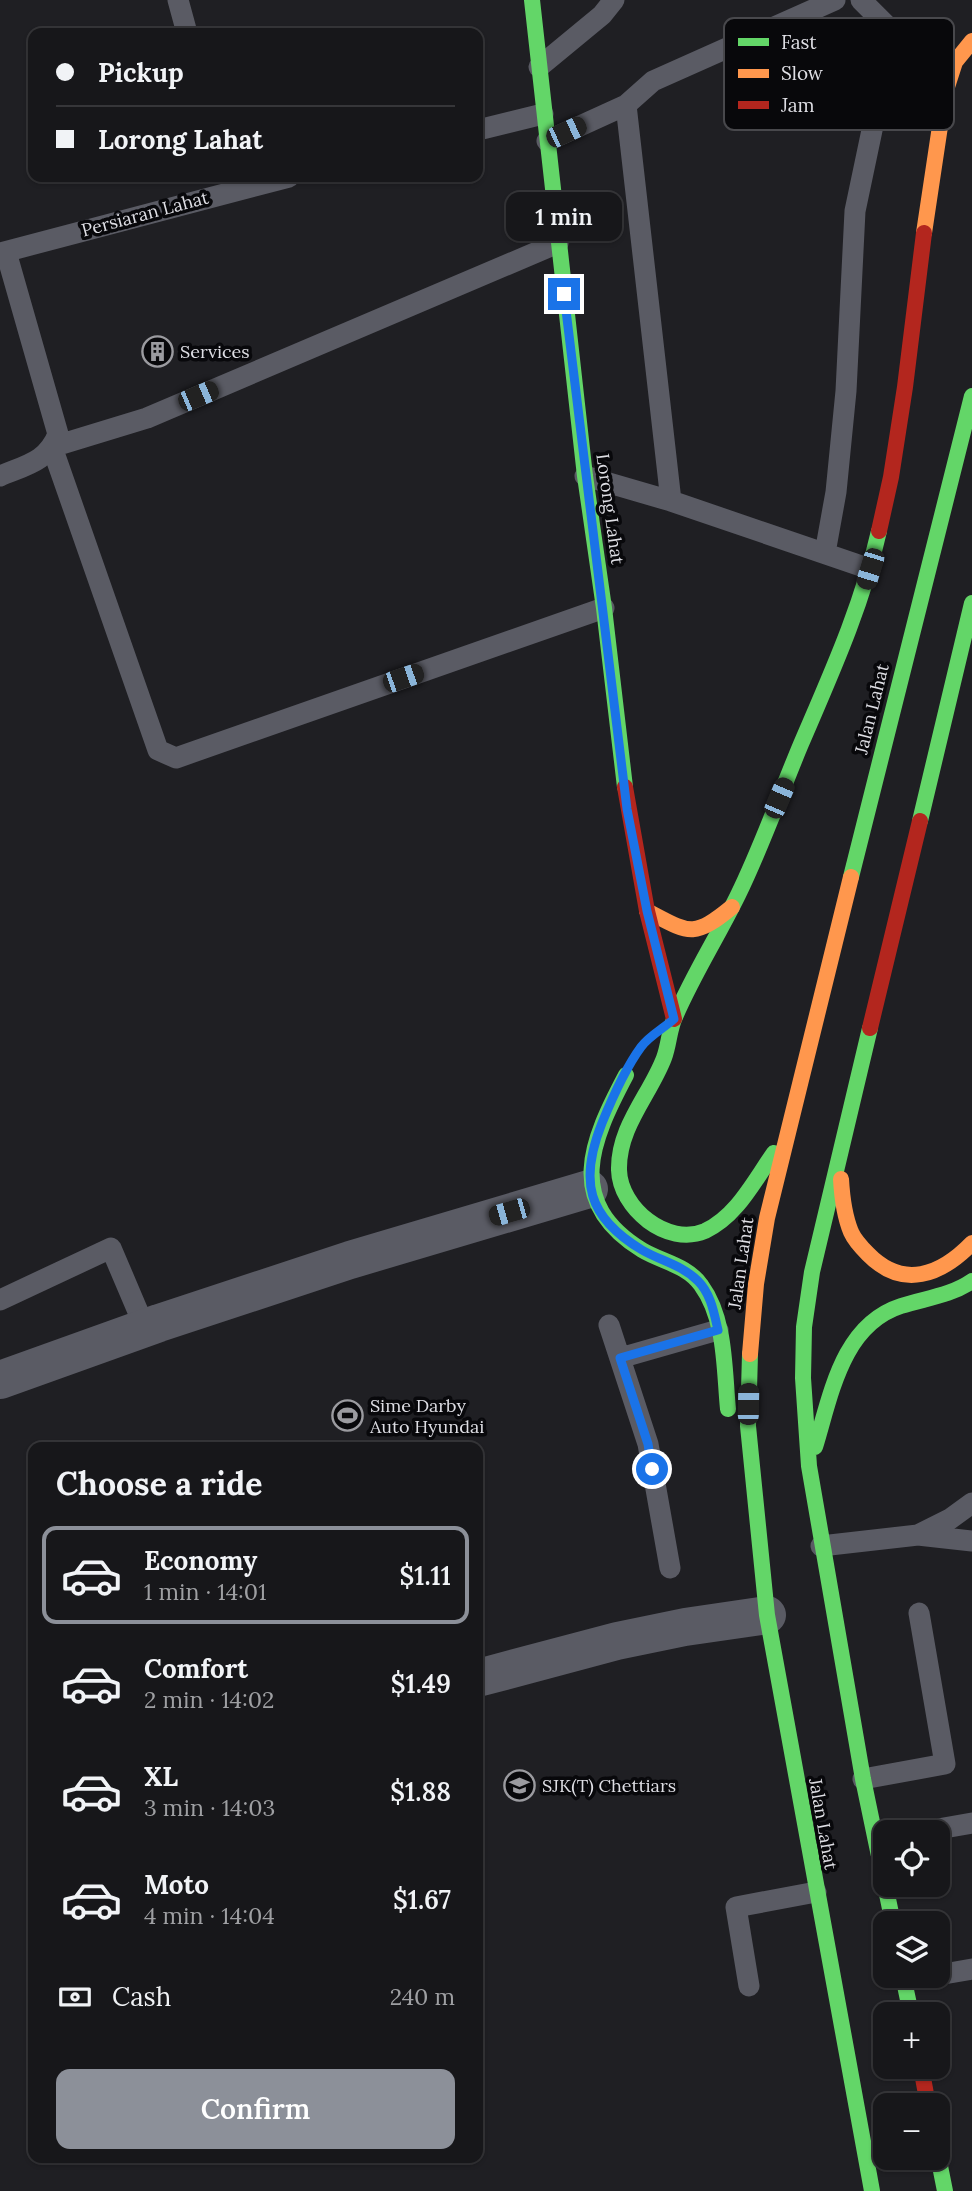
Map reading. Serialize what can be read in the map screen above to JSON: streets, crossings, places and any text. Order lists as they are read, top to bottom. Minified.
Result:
{"streets":{"main road":["Lorong Lahat","Jalan Lahat"],"lane":["Persiaran Lahat"]},"places":{"building":["Services"],"sports":["Sime Darby Auto Hyundai"],"school or university":["SJK(T) Chettiars"]},"legend":["Fast","Slow","Jam"],"page":{"banner":["Pickup","Lorong Lahat"],"bubble":"1 min","heading":"Choose a ride","list":[{"name":"Economy","note":"1 min · 14:01","value":"$1.11"},{"name":"Comfort","note":"2 min · 14:02","value":"$1.49"},{"name":"XL","note":"3 min · 14:03","value":"$1.88"},{"name":"Moto","note":"4 min · 14:04","value":"$1.67"}],"map_buttons":["+","−"],"pay":["Cash","240 m"],"buttons":"Confirm"}}
